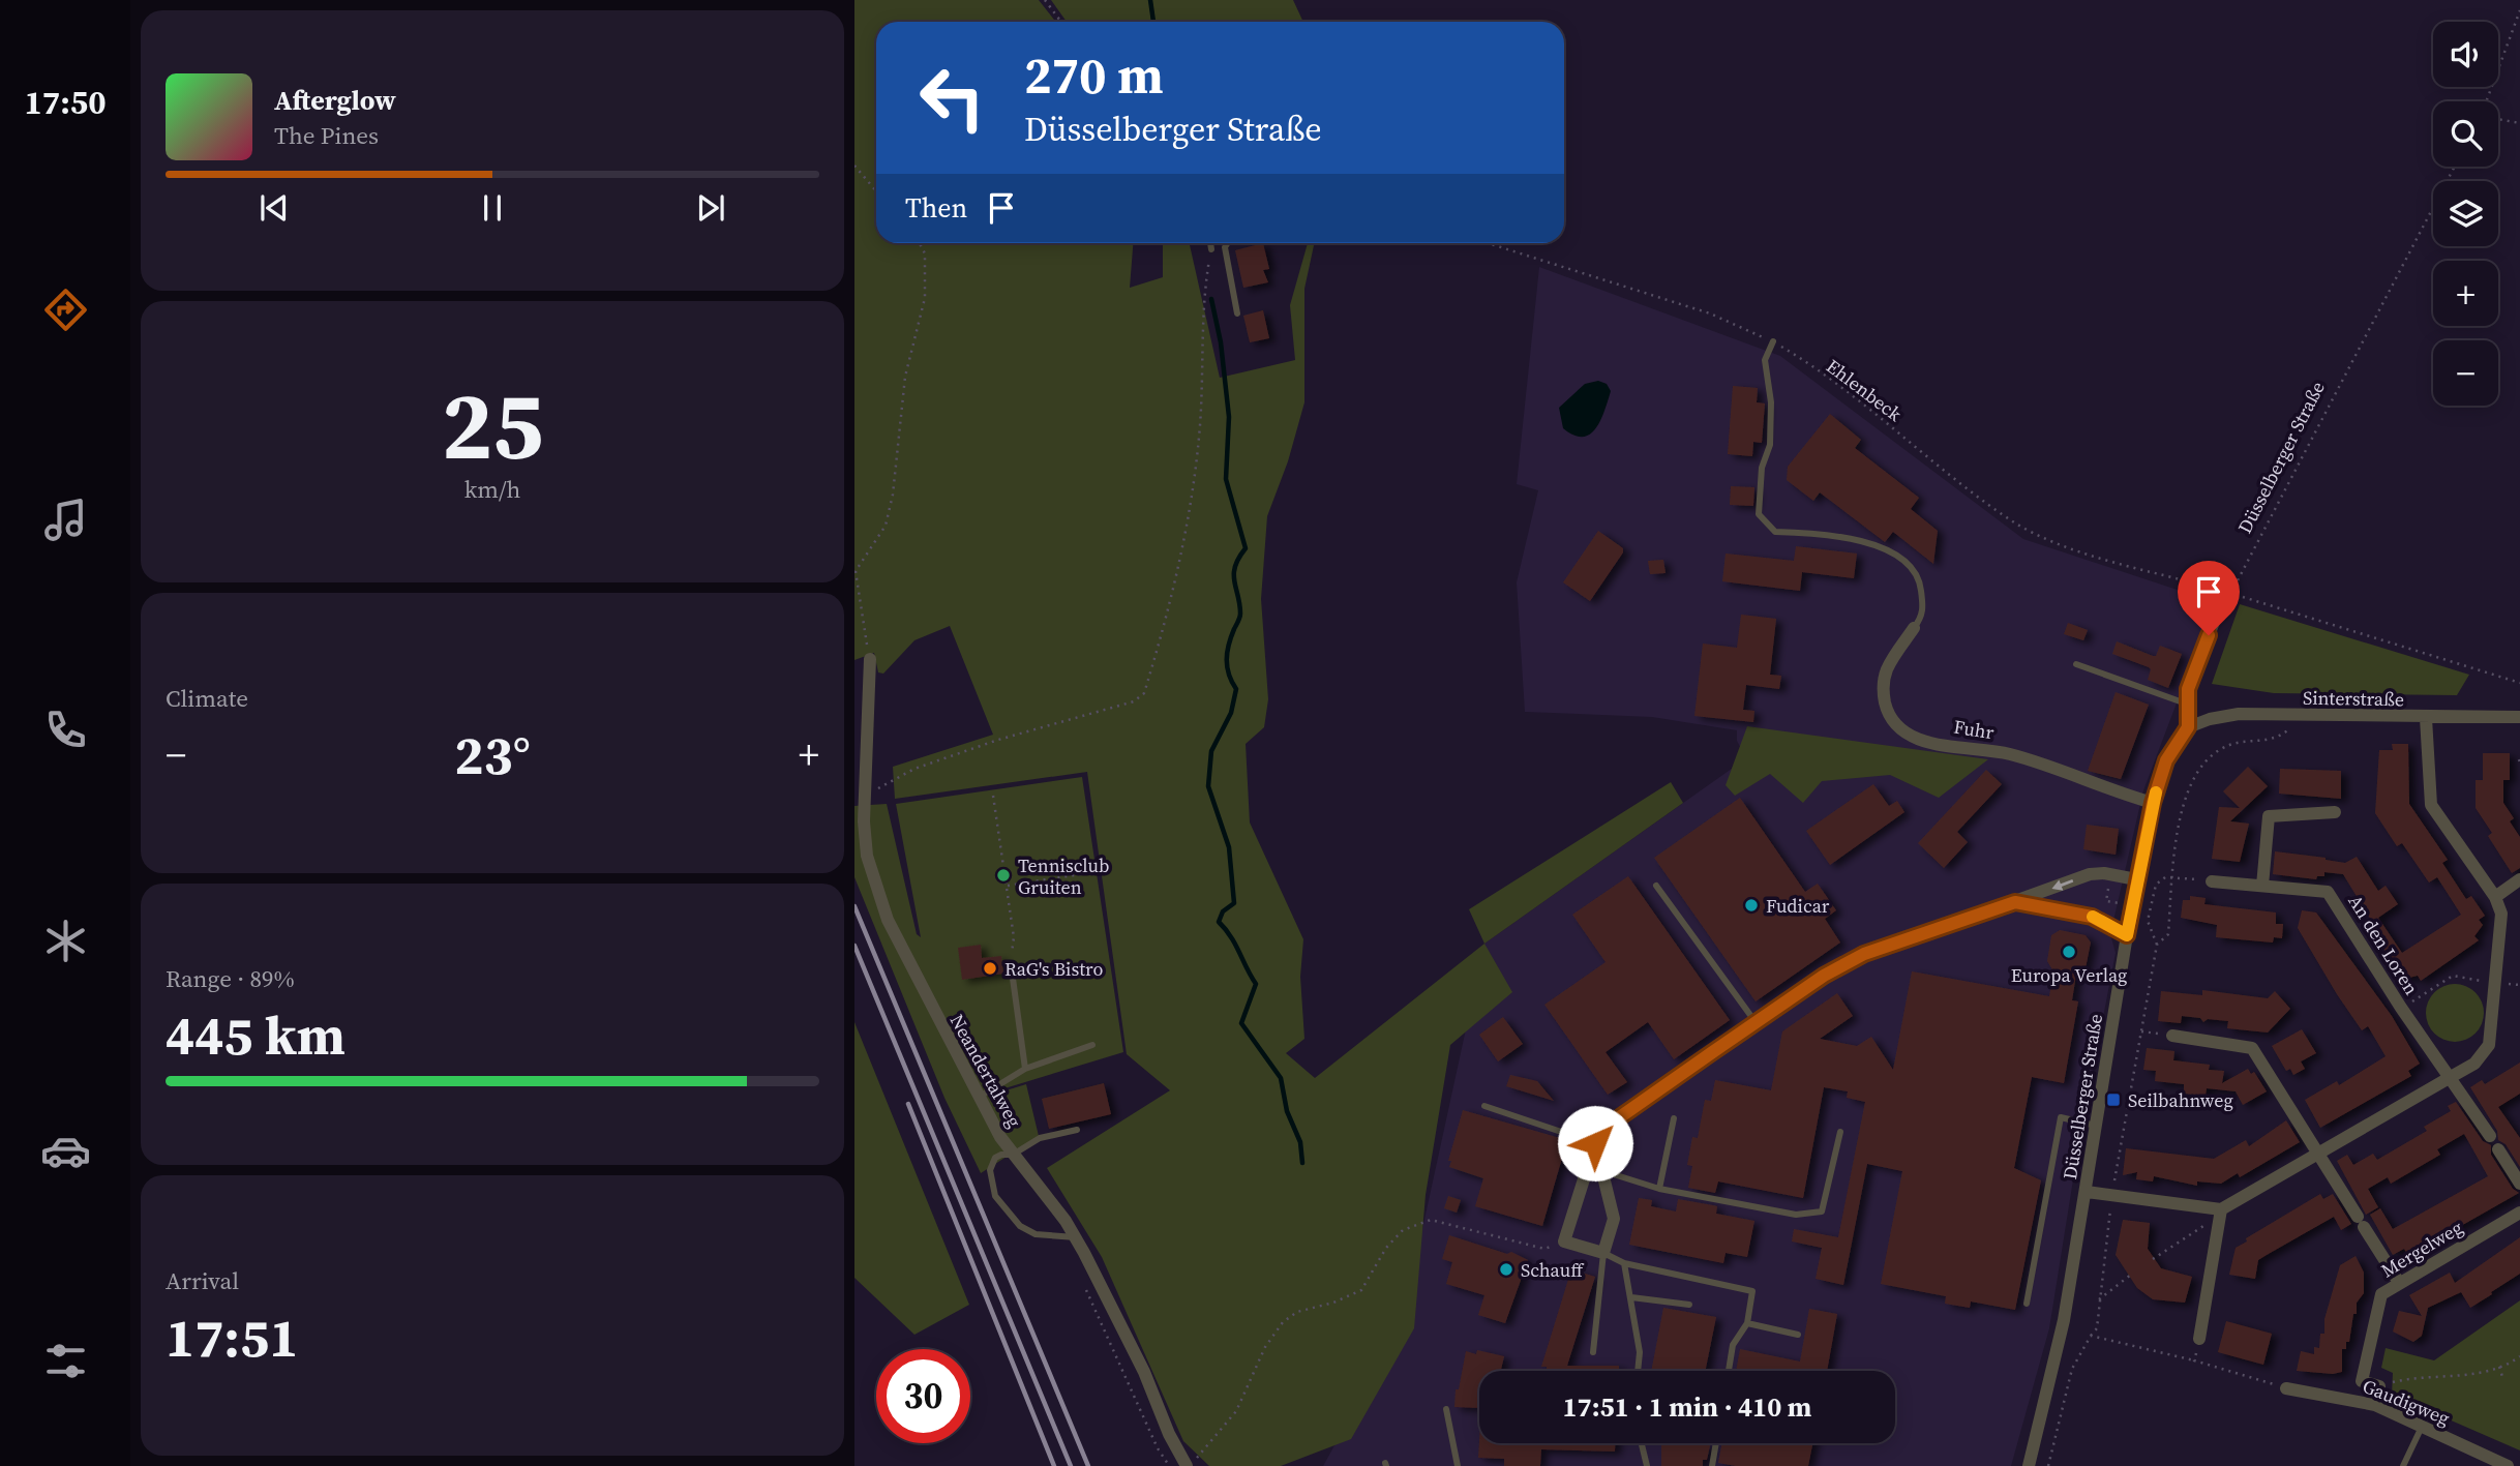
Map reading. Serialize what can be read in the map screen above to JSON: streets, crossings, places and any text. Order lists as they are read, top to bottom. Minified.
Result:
{"streets":{"street":["Düsselberger Straße","Sinterstraße","Fuhr","An den Loren","Neandertalweg","Mergelweg","Gaudigweg"],"path":["Ehlenbeck"]},"crossings":[["Ehlenbeck","Düsselberger Straße"],["Düsselberger Straße","Sinterstraße"],["Düsselberger Straße","Fuhr"],["Mergelweg","Gaudigweg"]],"places":{"other":["Tennisclub Gruiten","Fudicar","Europa Verlag","RaG's Bistro","Schauff"],"transit":["Seilbahnweg"]},"page":{"tabs":"17:50","map_buttons":["+","−"],"turn":["270 m","Düsselberger Straße"],"song":["Afterglow","The Pines"],"then":"Then","tile":[["25","km/h"],"Climate",["Range · 89%","445 km"],["Arrival","17:51"]],"heat":["−","23°","+"],"limit":"30","trip":"17:51 · 1 min · 410 m"}}
